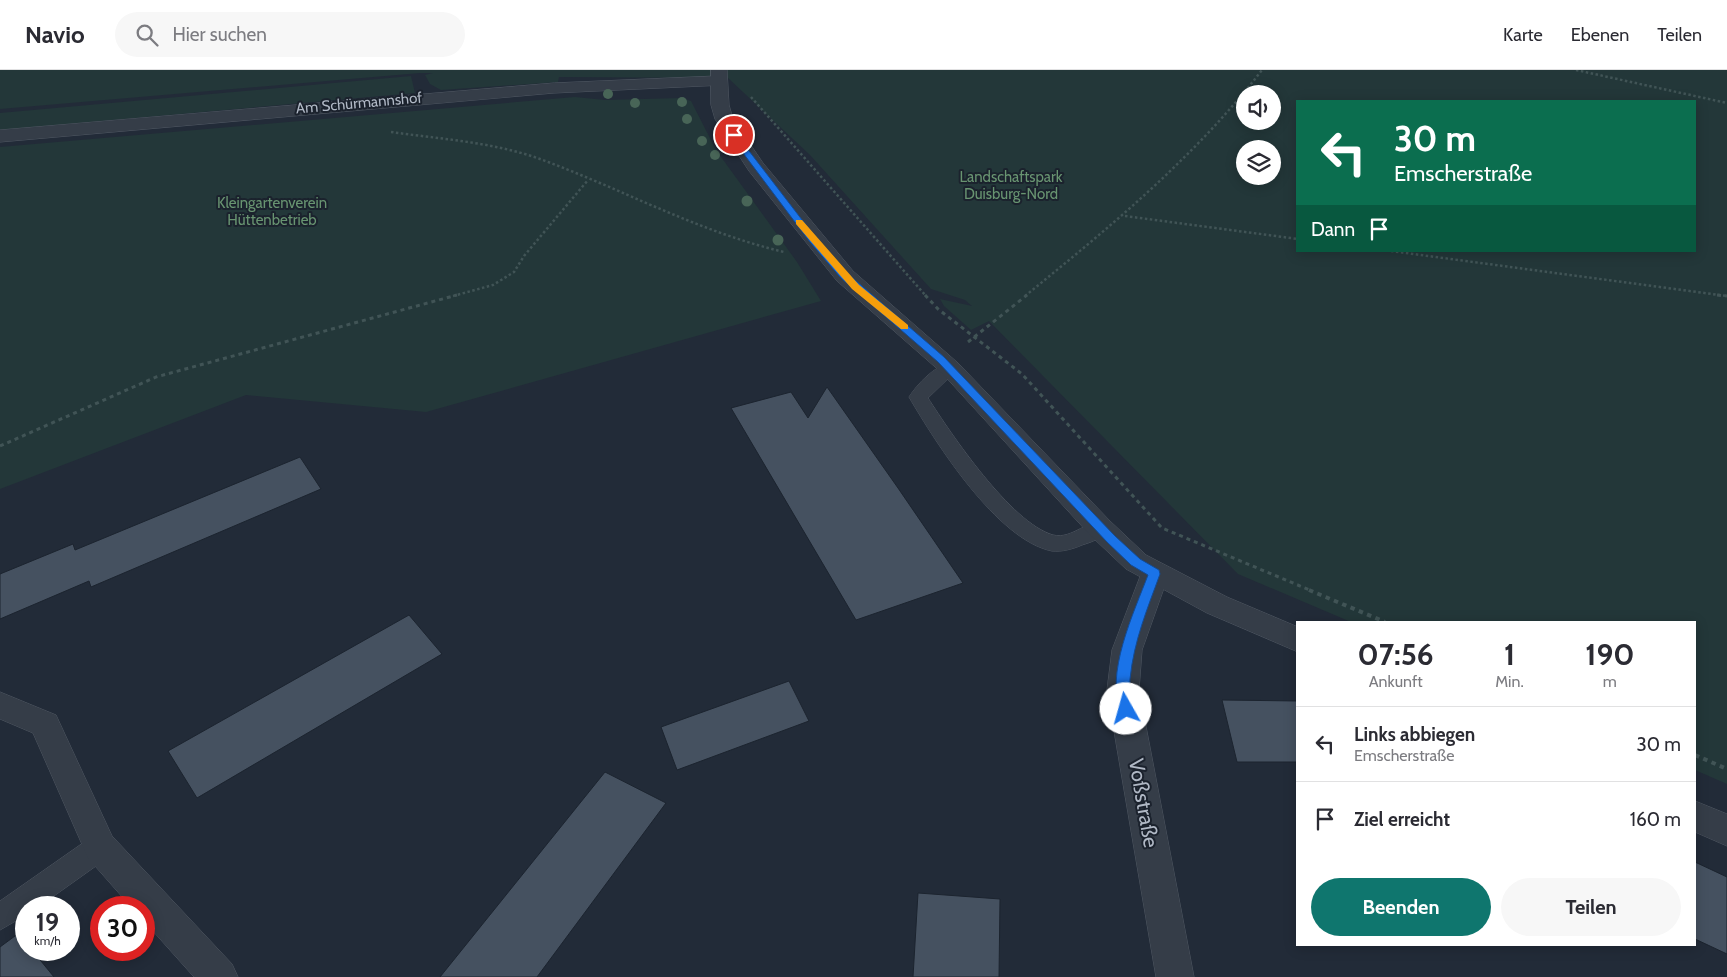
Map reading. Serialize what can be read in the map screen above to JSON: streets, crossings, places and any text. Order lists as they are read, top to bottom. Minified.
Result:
{"streets":{"street":["Am Schürmannshof","Voßstraße"]},"parks":["Landschaftspark Duisburg-Nord","Kleingartenverein Hüttenbetrieb"],"page":{"header":"Navio","search":"Hier suchen","nav":["Karte","Ebenen","Teilen"],"turn":["30 m","Emscherstraße"],"then":"Dann","eta":["07:56","Ankunft","1","Min.","190","m"],"list":[{"name":"Links abbiegen","note":"Emscherstraße","value":"30 m"},{"name":"Ziel erreicht","value":"160 m"}],"buttons":["Beenden","Teilen"],"speed":"19 km/h","limit":"30"}}
